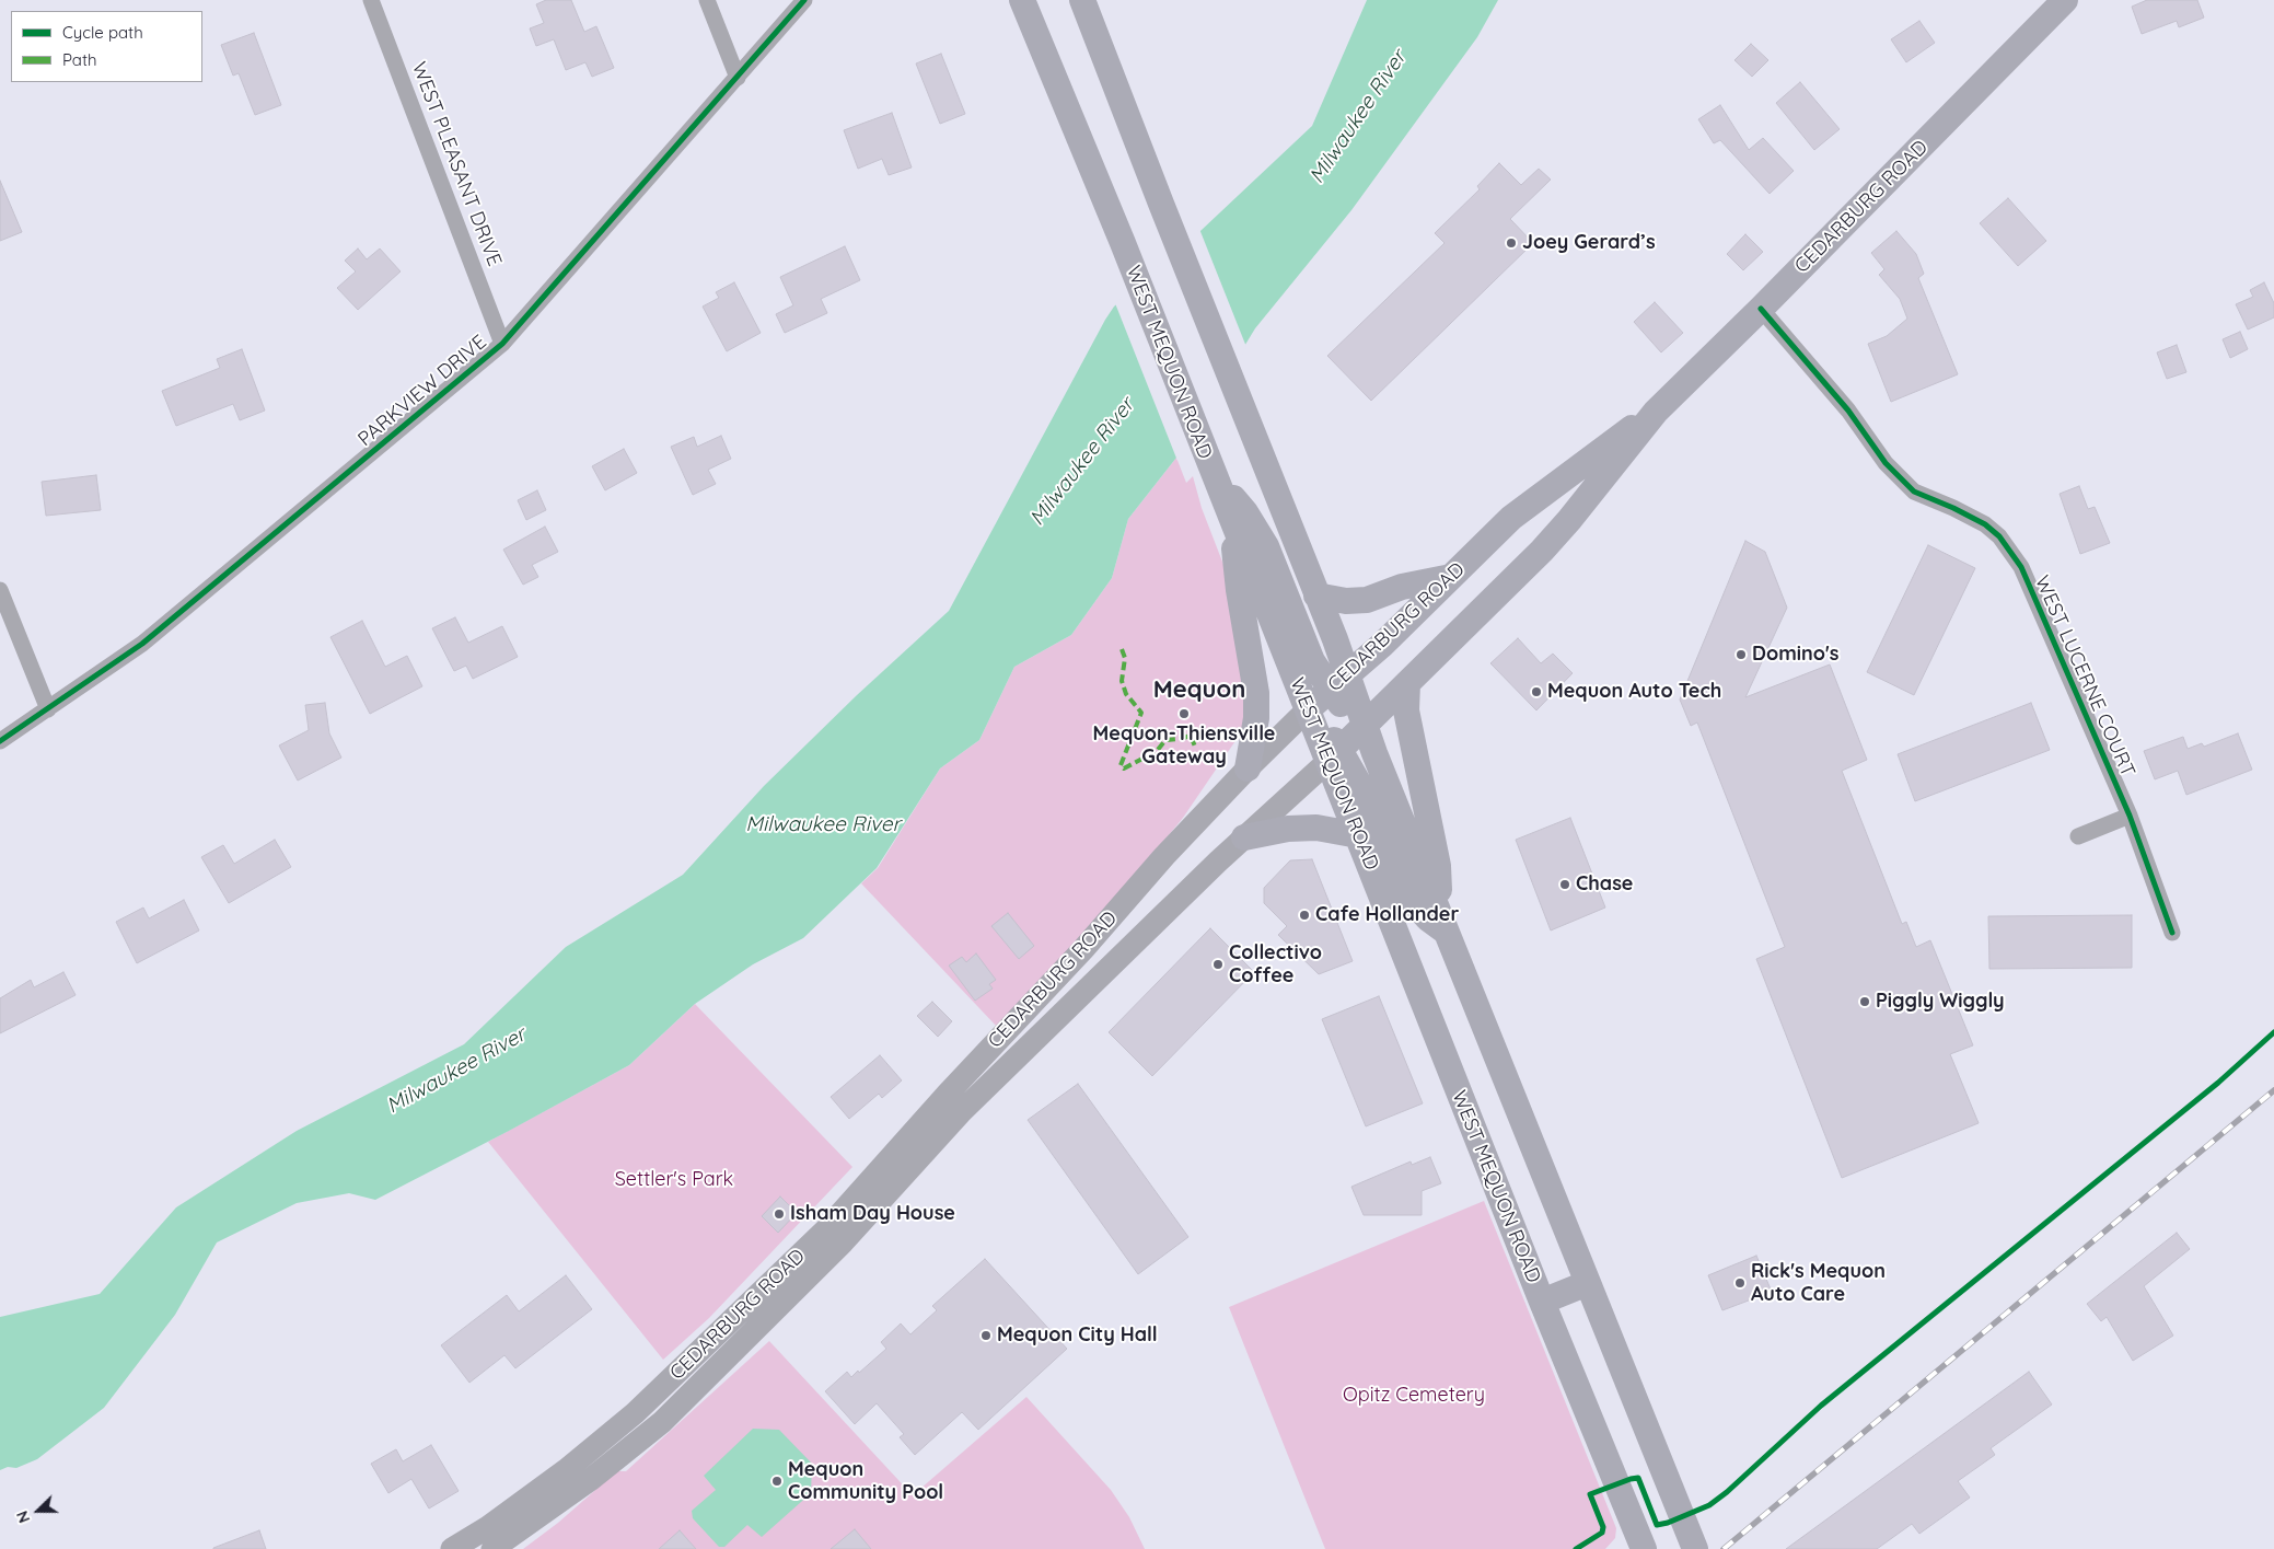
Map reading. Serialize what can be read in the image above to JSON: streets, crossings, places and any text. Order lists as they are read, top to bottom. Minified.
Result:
{"streets":{"main road":["CEDARBURG ROAD","WEST MEQUON ROAD"],"street":["WEST PLEASANT DRIVE","PARKVIEW DRIVE","WEST LUCERNE COURT"]},"crossings":[["WEST PLEASANT DRIVE","PARKVIEW DRIVE"],["CEDARBURG ROAD","WEST MEQUON ROAD"],["CEDARBURG ROAD","WEST LUCERNE COURT"]],"districts":["Mequon"],"water":["Milwaukee River"],"parks":["Settler's Park","Opitz Cemetery"],"places":["Joey Gerard’s","Domino's","Mequon Auto Tech","Mequon-Thiensville Gateway","Chase","Cafe Hollander","Collectivo Coffee","Piggly Wiggly","Isham Day House","Rick's Mequon Auto Care","Mequon City Hall","Mequon Community Pool"],"legend":["Cycle path","Path"],"north":"left"}
